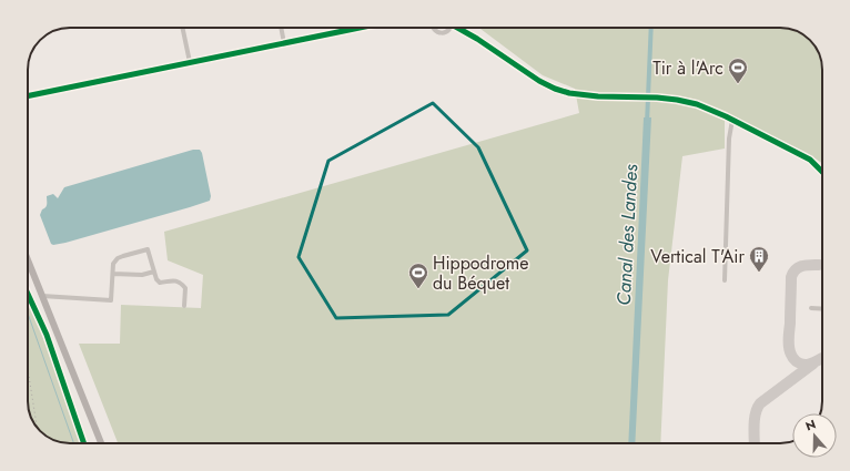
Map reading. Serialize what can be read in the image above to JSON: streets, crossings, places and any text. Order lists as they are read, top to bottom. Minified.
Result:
{"water":["Canal des Landes"],"places":{"sports":["Tir à l'Arc","Hippodrome du Béquet"],"building":["Vertical T'Air"]},"north":"top"}
